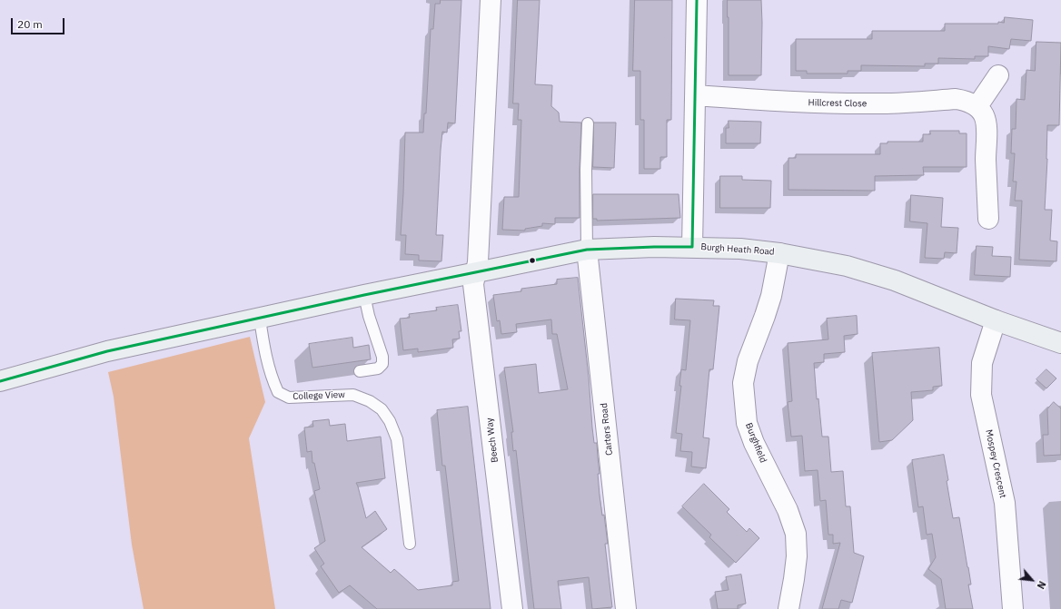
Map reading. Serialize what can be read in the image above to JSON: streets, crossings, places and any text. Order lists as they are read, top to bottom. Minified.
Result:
{"streets":{"main road":["Burgh Heath Road"],"street":["Hillcrest Close","Carters Road","Beech Way","Burghfield","Mospey Crescent"],"lane":["College View"]},"crossings":[["Burgh Heath Road","College View"],["Burgh Heath Road","Carters Road"],["Burgh Heath Road","Beech Way"],["Burgh Heath Road","Burghfield"],["Burgh Heath Road","Mospey Crescent"]],"scale_bar":"20 m","north":"bottom right"}
